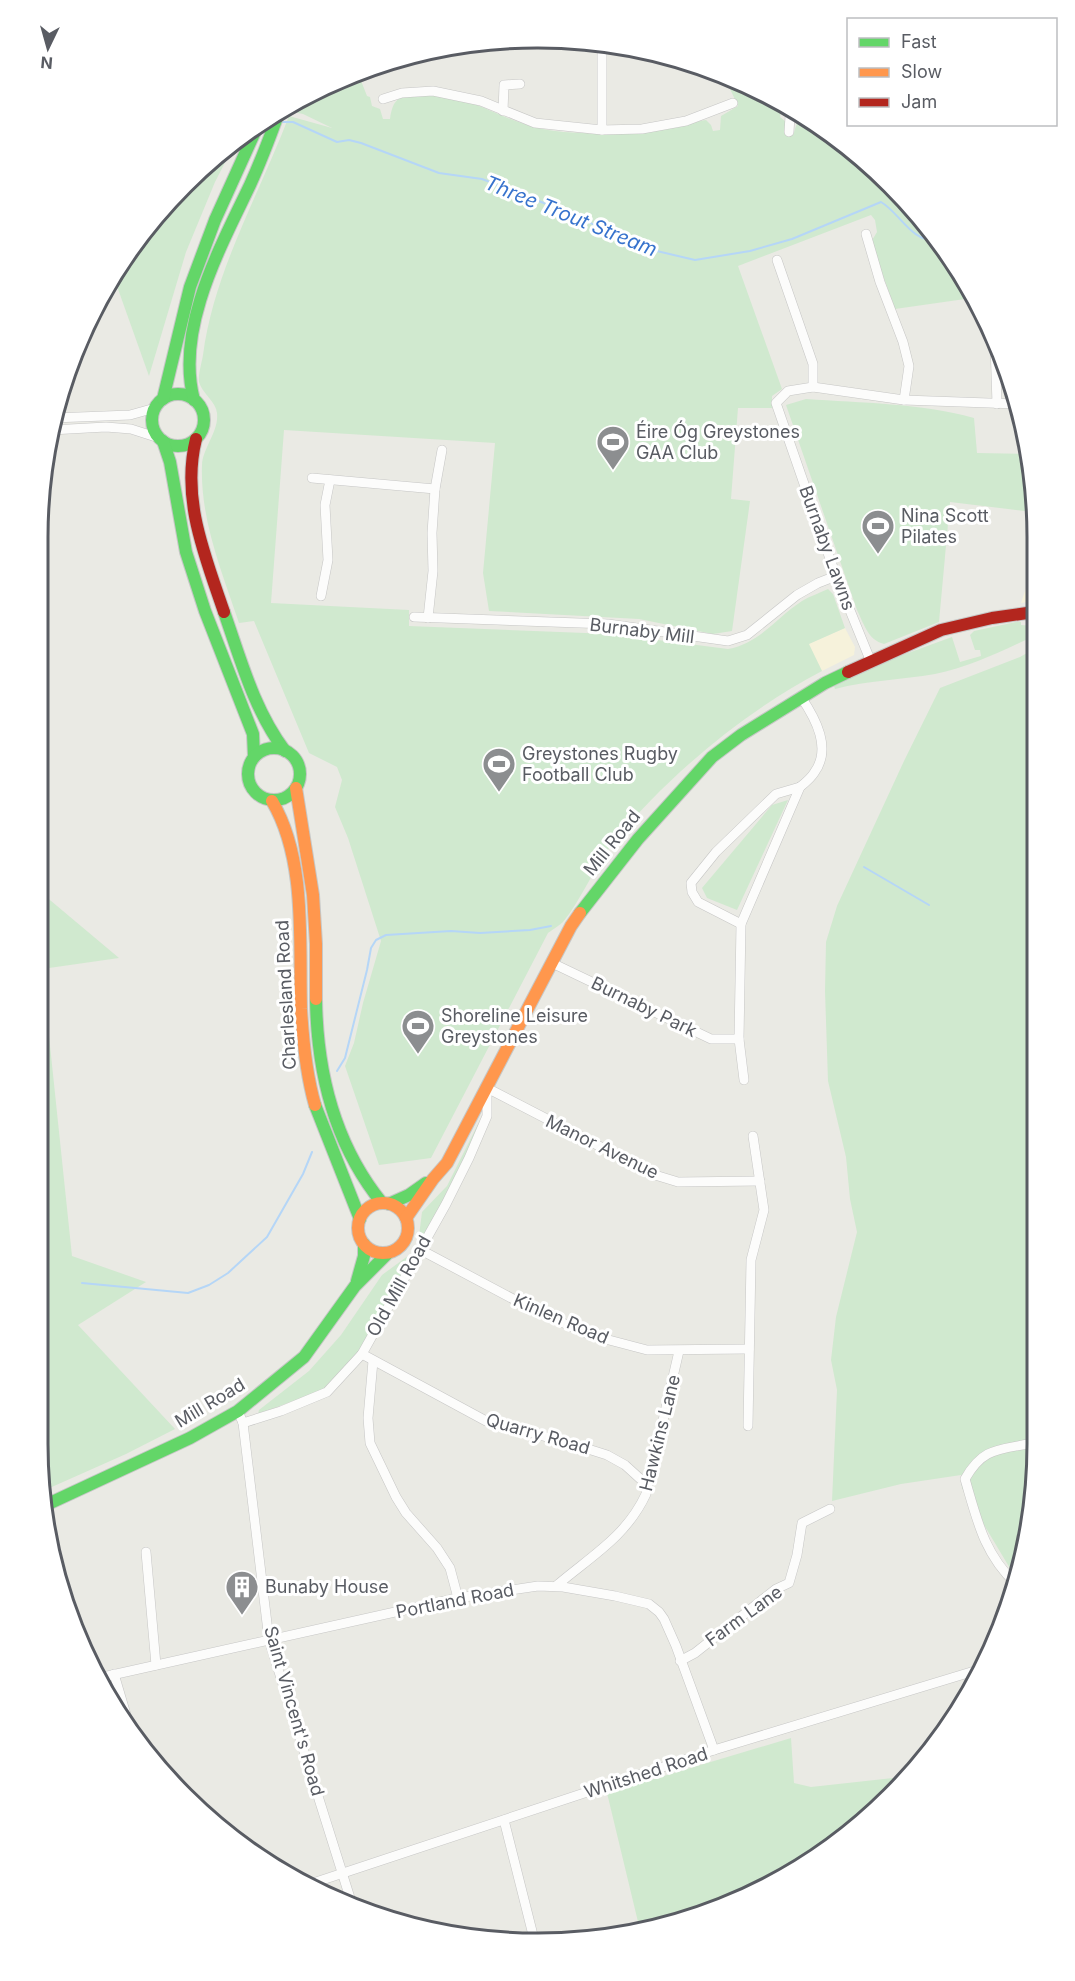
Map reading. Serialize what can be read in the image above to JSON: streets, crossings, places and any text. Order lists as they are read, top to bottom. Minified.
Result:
{"streets":{"main road":["Mill Road","Charlesland Road"],"street":["Burnaby Lawns","Burnaby Mill","Burnaby Park","Manor Avenue","Old Mill Road","Kinlen Road","Hawkins Lane","Quarry Road","Portland Road","Farm Lane","Saint Vincent's Road","Whitshed Road"]},"crossings":[["Burnaby Lawns","Burnaby Mill"],["Burnaby Lawns","Mill Road"],["Mill Road","Charlesland Road"],["Mill Road","Burnaby Park"],["Mill Road","Manor Avenue"],["Mill Road","Old Mill Road"],["Mill Road","Saint Vincent's Road"],["Manor Avenue","Old Mill Road"],["Old Mill Road","Kinlen Road"],["Old Mill Road","Quarry Road"],["Old Mill Road","Saint Vincent's Road"],["Kinlen Road","Hawkins Lane"],["Hawkins Lane","Quarry Road"],["Hawkins Lane","Portland Road"],["Portland Road","Farm Lane"],["Portland Road","Saint Vincent's Road"],["Portland Road","Whitshed Road"],["Saint Vincent's Road","Whitshed Road"]],"water":["Three Trout Stream"],"places":{"sports":["Éire Óg Greystones GAA Club","Nina Scott Pilates","Greystones Rugby Football Club","Shoreline Leisure Greystones"],"building":["Bunaby House"]},"legend":["Fast","Slow","Jam"],"north":"bottom"}
